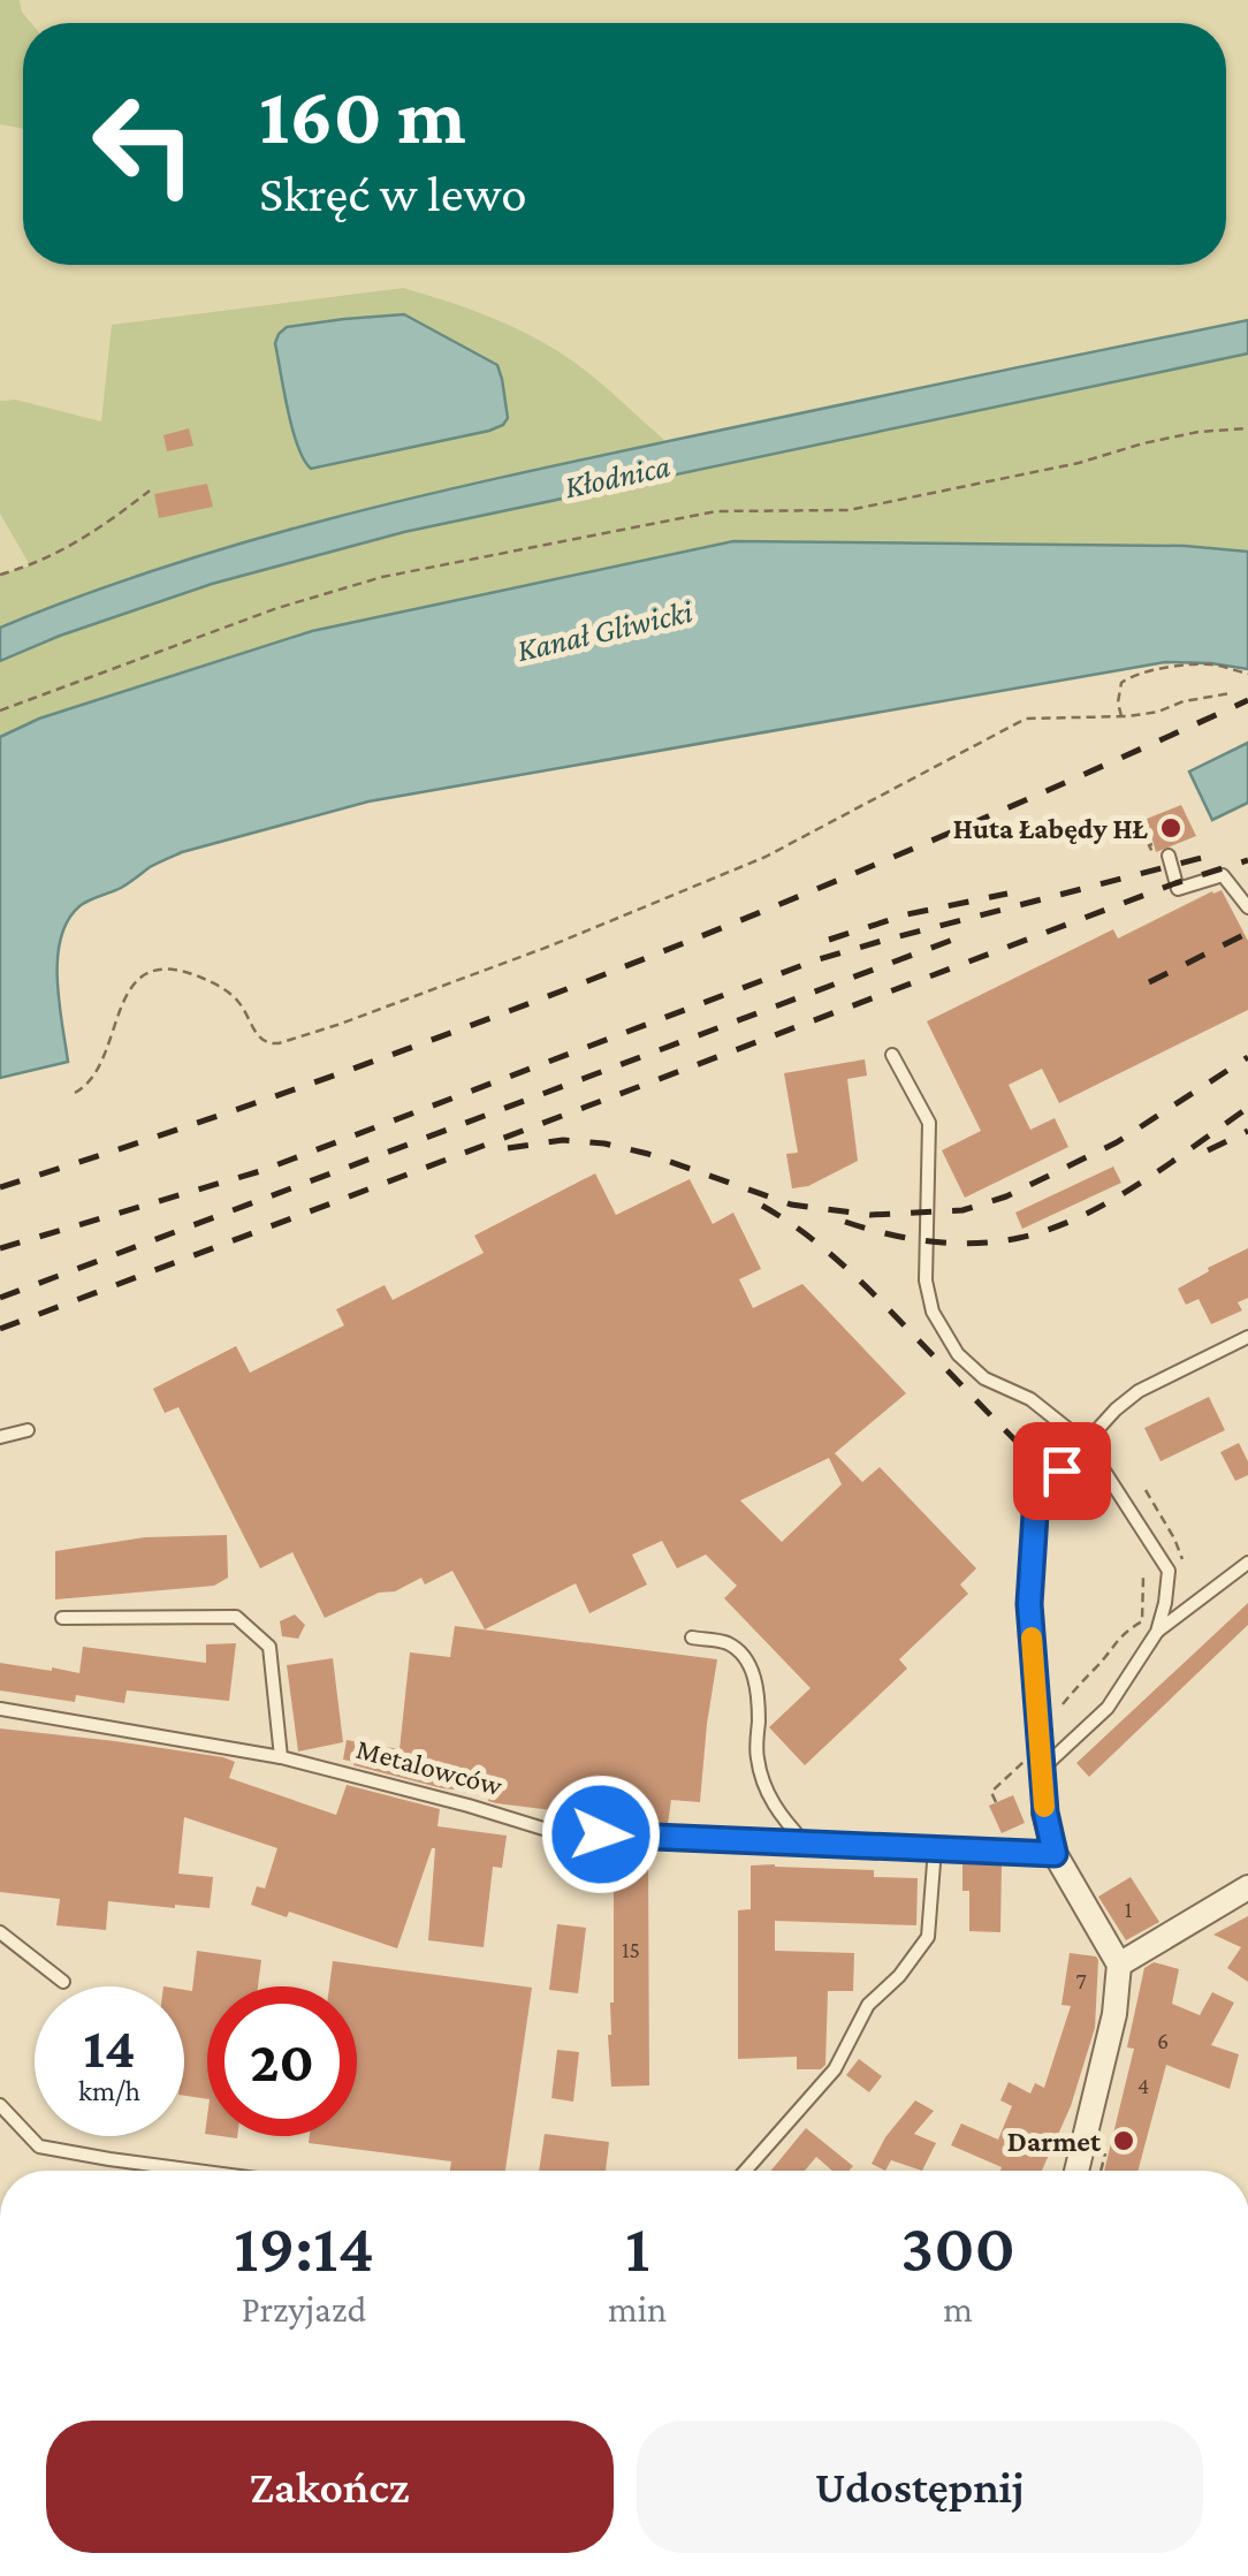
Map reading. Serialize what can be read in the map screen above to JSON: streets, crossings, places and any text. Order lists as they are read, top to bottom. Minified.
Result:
{"streets":{"lane":["Metalowców"]},"water":["Kłodnica","Kanał Gliwicki"],"places":["Huta Łabędy HŁ","Darmet"],"house_numbers":["1","15","7","6","4"],"page":{"turn":["160 m","Skręć w lewo"],"speed":"14 km/h","limit":"20","eta":["19:14","Przyjazd","1","min","300","m"],"buttons":["Zakończ","Udostępnij"]}}
